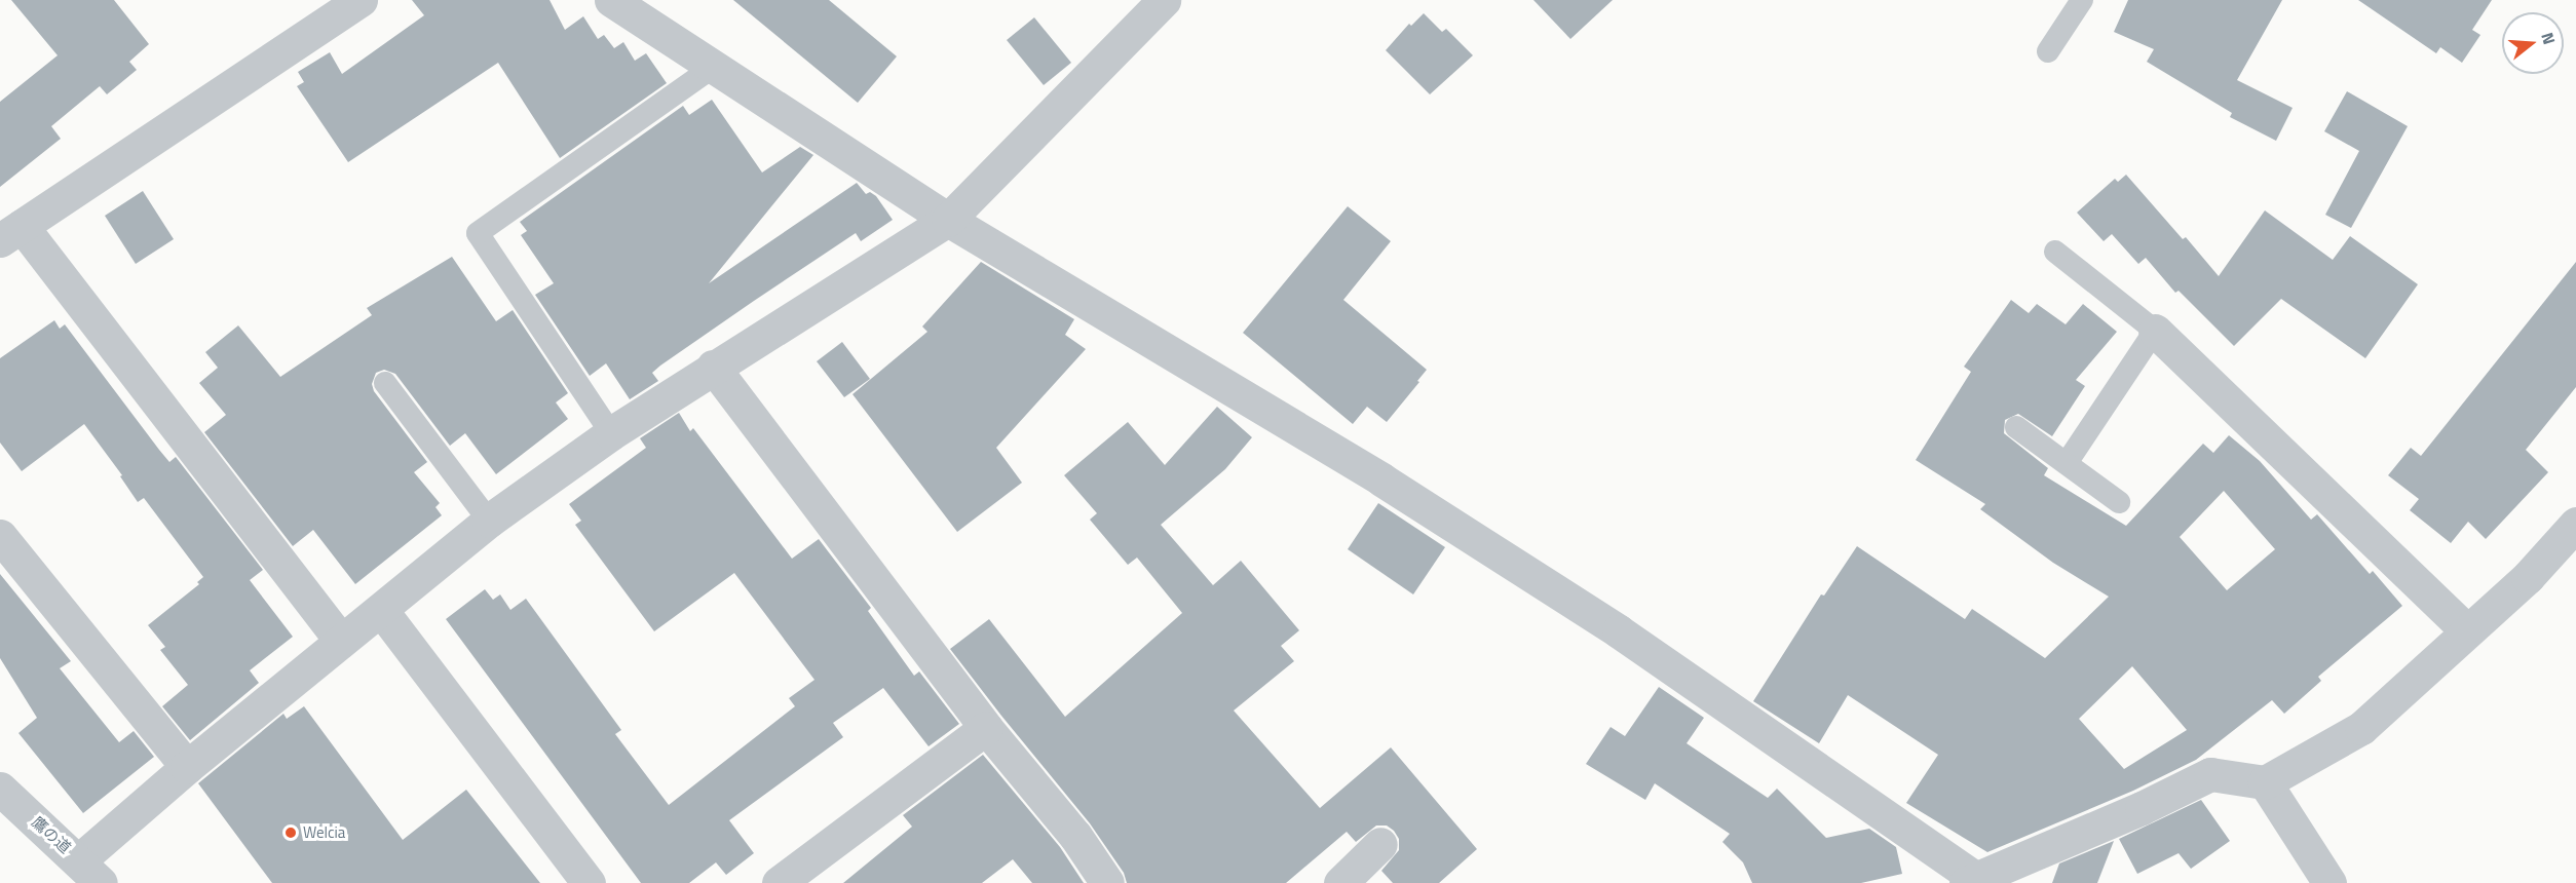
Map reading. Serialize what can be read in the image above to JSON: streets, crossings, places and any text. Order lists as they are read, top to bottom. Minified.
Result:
{"streets":{"street":["鷹の道"]},"places":["Welcia"],"north":"right"}
